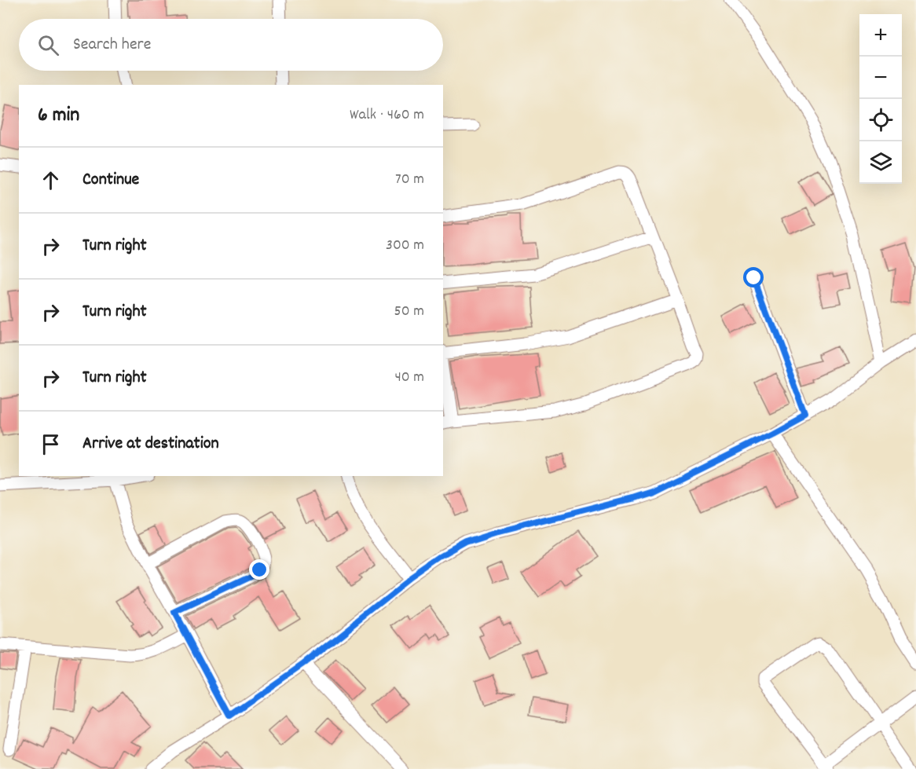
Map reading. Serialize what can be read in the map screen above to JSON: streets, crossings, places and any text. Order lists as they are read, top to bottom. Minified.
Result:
{"page":{"map_buttons":["+","−"],"search":"Search here","heading":["6 min","Walk · 460 m"],"list":[["Continue","70 m"],["Turn right","300 m"],["Turn right","50 m"],["Turn right","40 m"],"Arrive at destination"]}}
